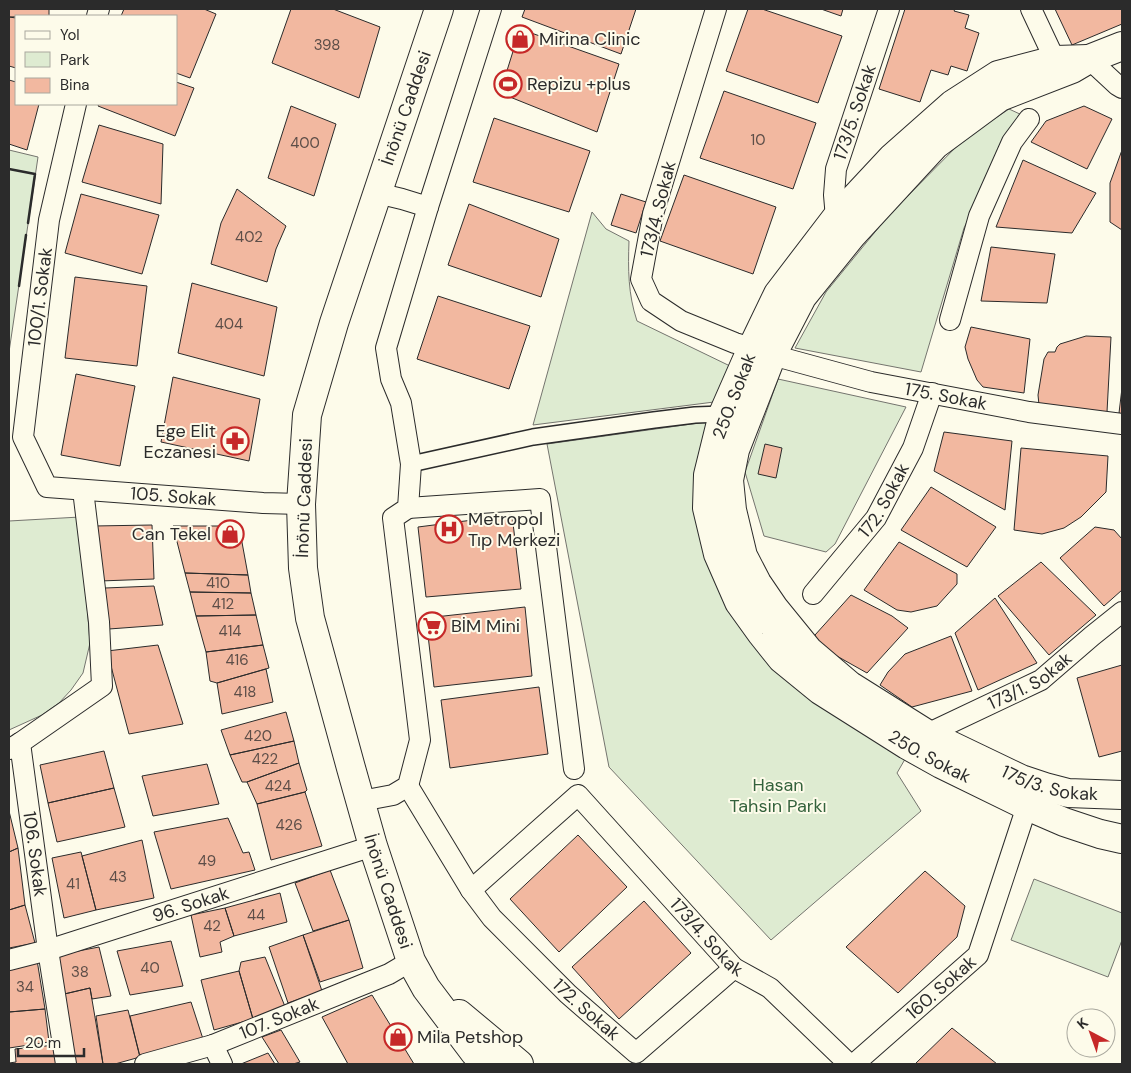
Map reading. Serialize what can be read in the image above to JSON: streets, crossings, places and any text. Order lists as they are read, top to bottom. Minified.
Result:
{"streets":{"main road":["İnönü Caddesi","250. Sokak","175/3. Sokak"],"street":["173/5. Sokak","173/4. Sokak","100/1. Sokak","175. Sokak","105. Sokak","172. Sokak","173/1. Sokak","106. Sokak","96. Sokak","160. Sokak","107. Sokak"]},"crossings":[["İnönü Caddesi","105. Sokak"],["İnönü Caddesi","96. Sokak"],["İnönü Caddesi","107. Sokak"],["173/5. Sokak","250. Sokak"],["173/4. Sokak","250. Sokak"],["173/4. Sokak","175. Sokak"],["173/4. Sokak","172. Sokak"],["100/1. Sokak","105. Sokak"],["250. Sokak","175. Sokak"],["250. Sokak","173/1. Sokak"],["250. Sokak","175/3. Sokak"],["250. Sokak","160. Sokak"],["175. Sokak","172. Sokak"],["105. Sokak","106. Sokak"],["173/1. Sokak","175/3. Sokak"],["175/3. Sokak","160. Sokak"],["106. Sokak","96. Sokak"]],"parks":["Hasan Tahsin Parkı"],"places":{"shop":["Mirina Clinic","Can Tekel","Mila Petshop"],"sports":["Repizu +plus"],"pharmacy":["Ege Elit Eczanesi"],"hospital":["Metropol Tıp Merkezi"],"supermarket":["BİM Mini"]},"house_numbers":["398","10","400","402","404","410","412","414","416","418","420","422","424","426","49","43","41","44","42","40","38","34"],"legend":["Yol","Park","Bina"],"scale_bar":"20 m","north":"top left"}
